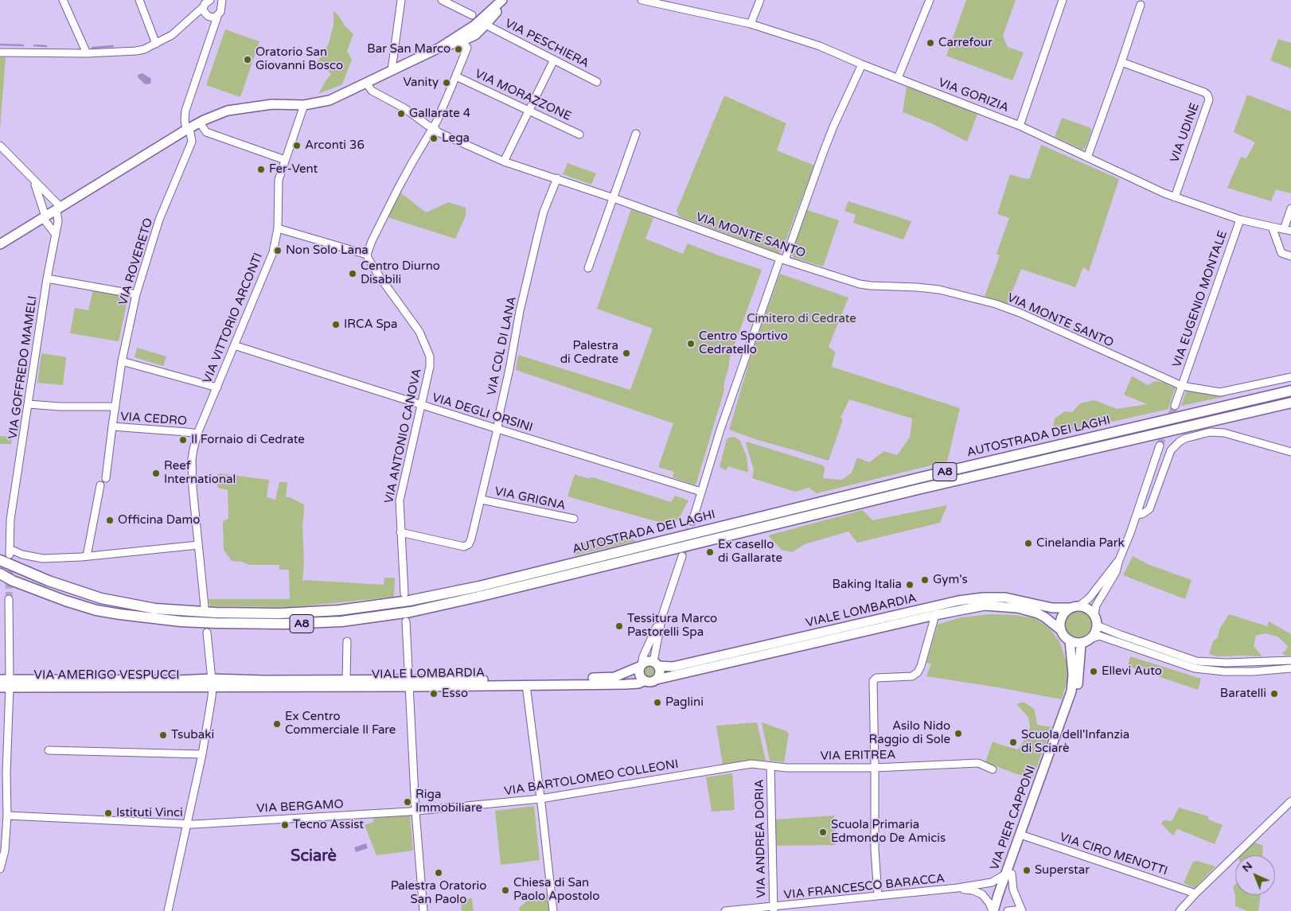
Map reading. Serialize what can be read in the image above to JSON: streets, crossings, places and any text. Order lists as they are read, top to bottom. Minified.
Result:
{"streets":{"highway":["AUTOSTRADA DEI LAGHI","A8"],"main road":["VIALE LOMBARDIA","VIA AMERIGO VESPUCCI","VIA PIER CAPPONI"],"street":["VIA PESCHIERA","VIA MORAZZONE","VIA GORIZIA","VIA UDINE","VIA MONTE SANTO","VIA ROVERETO","VIA EUGENIO MONTALE","VIA VITTORIO ARCONTI","VIA COL DI LANA","VIA GOFFREDO MAMELI","VIA DEGLI ORSINI","VIA CEDRO","VIA ANTONIO CANOVA","VIA GRIGNA","VIA ERITREA","VIA BARTOLOMEO COLLEONI","VIA BERGAMO","VIA ANDREA DORIA","VIA CIRO MENOTTI","VIA FRANCESCO BARACCA"]},"crossings":[["VIA GORIZIA","VIA UDINE"],["VIA GORIZIA","VIA EUGENIO MONTALE"],["VIA MONTE SANTO","VIA EUGENIO MONTALE"],["VIA MONTE SANTO","VIA COL DI LANA"],["VIA ROVERETO","VIA CEDRO"],["VIA VITTORIO ARCONTI","VIA DEGLI ORSINI"],["VIA VITTORIO ARCONTI","VIA CEDRO"],["VIA COL DI LANA","VIA DEGLI ORSINI"],["VIA COL DI LANA","VIA ANTONIO CANOVA"],["VIA COL DI LANA","VIA GRIGNA"],["VIA DEGLI ORSINI","VIA ANTONIO CANOVA"],["VIALE LOMBARDIA","VIA AMERIGO VESPUCCI"],["VIALE LOMBARDIA","VIA PIER CAPPONI"],["VIA ERITREA","VIA BARTOLOMEO COLLEONI"],["VIA ERITREA","VIA ANDREA DORIA"],["VIA BARTOLOMEO COLLEONI","VIA BERGAMO"],["VIA BARTOLOMEO COLLEONI","VIA ANDREA DORIA"],["VIA PIER CAPPONI","VIA CIRO MENOTTI"],["VIA PIER CAPPONI","VIA FRANCESCO BARACCA"],["VIA ANDREA DORIA","VIA FRANCESCO BARACCA"]],"districts":["Sciarè"],"parks":["Cimitero di Cedrate"],"places":["Carrefour","Bar San Marco","Oratorio San Giovanni Bosco","Vanity","Gallarate 4","Lega","Arconti 36","Fer-Vent","Non Solo Lana","Centro Diurno Disabili","IRCA Spa","Centro Sportivo Cedratello","Palestra di Cedrate","Il Fornaio di Cedrate","Reef International","Officina Damo","Cinelandia Park","Ex casello di Gallarate","Gym's","Baking Italia","Tessitura Marco Pastorelli Spa","Ellevi Auto","Esso","Baratelli","Paglini","Ex Centro Commerciale Il Fare","Asilo Nido Raggio di Sole","Tsubaki","Scuola dell'Infanzia di Sciarè","Riga Immobiliare","Istituti Vinci","Tecno Assist","Scuola Primaria Edmondo De Amicis","Superstar","Palestra Oratorio San Paolo","Chiesa di San Paolo Apostolo"],"north":"top left"}
